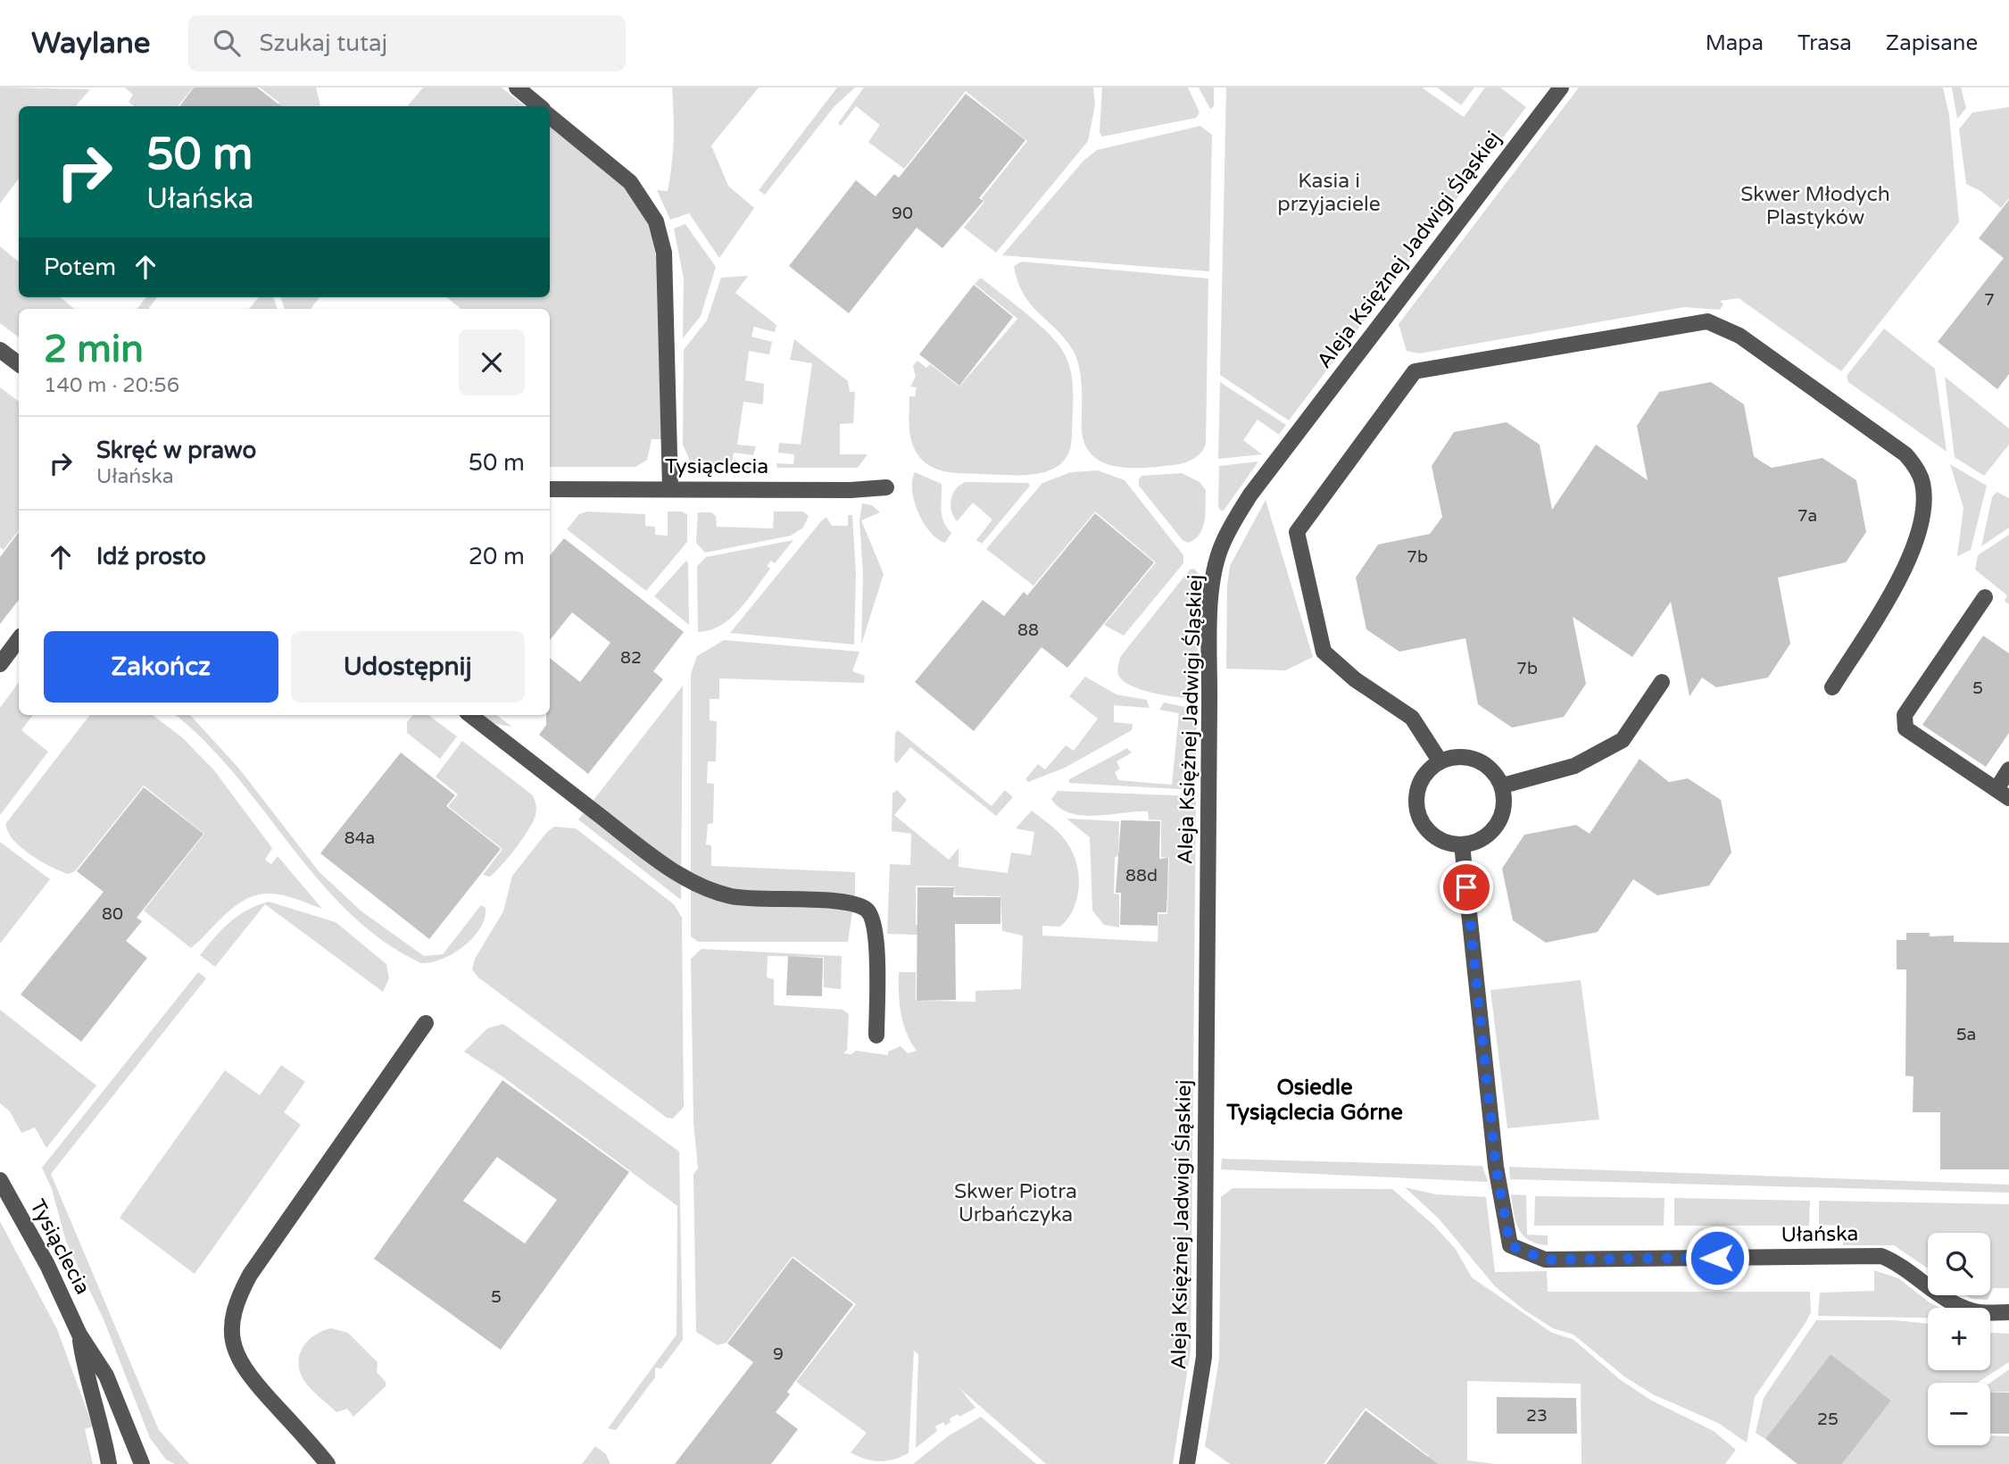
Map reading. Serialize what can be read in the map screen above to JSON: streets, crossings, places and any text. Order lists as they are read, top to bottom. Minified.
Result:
{"streets":{"street":["Aleja Księżnej Jadwigi Śląskiej","Tysiąclecia","Ułańska"]},"districts":["Osiedle Tysiąclecia Górne"],"parks":["Kasia i przyjaciele","Skwer Młodych Plastyków","Skwer Piotra Urbańczyka"],"house_numbers":["90","7","7a","7b","88","82","7b","5","84a","88d","80","5a","5","9","23","25"],"page":{"header":"Waylane","search":"Szukaj tutaj","nav":["Mapa","Trasa","Zapisane"],"turn":["50 m","Ułańska"],"then":"Potem","heading":["2 min","140 m · 20:56"],"list":[{"name":"Skręć w prawo","note":"Ułańska","value":"50 m"},{"name":"Idź prosto","value":"20 m"}],"buttons":["Zakończ","Udostępnij"],"map_buttons":["+","−"]}}
